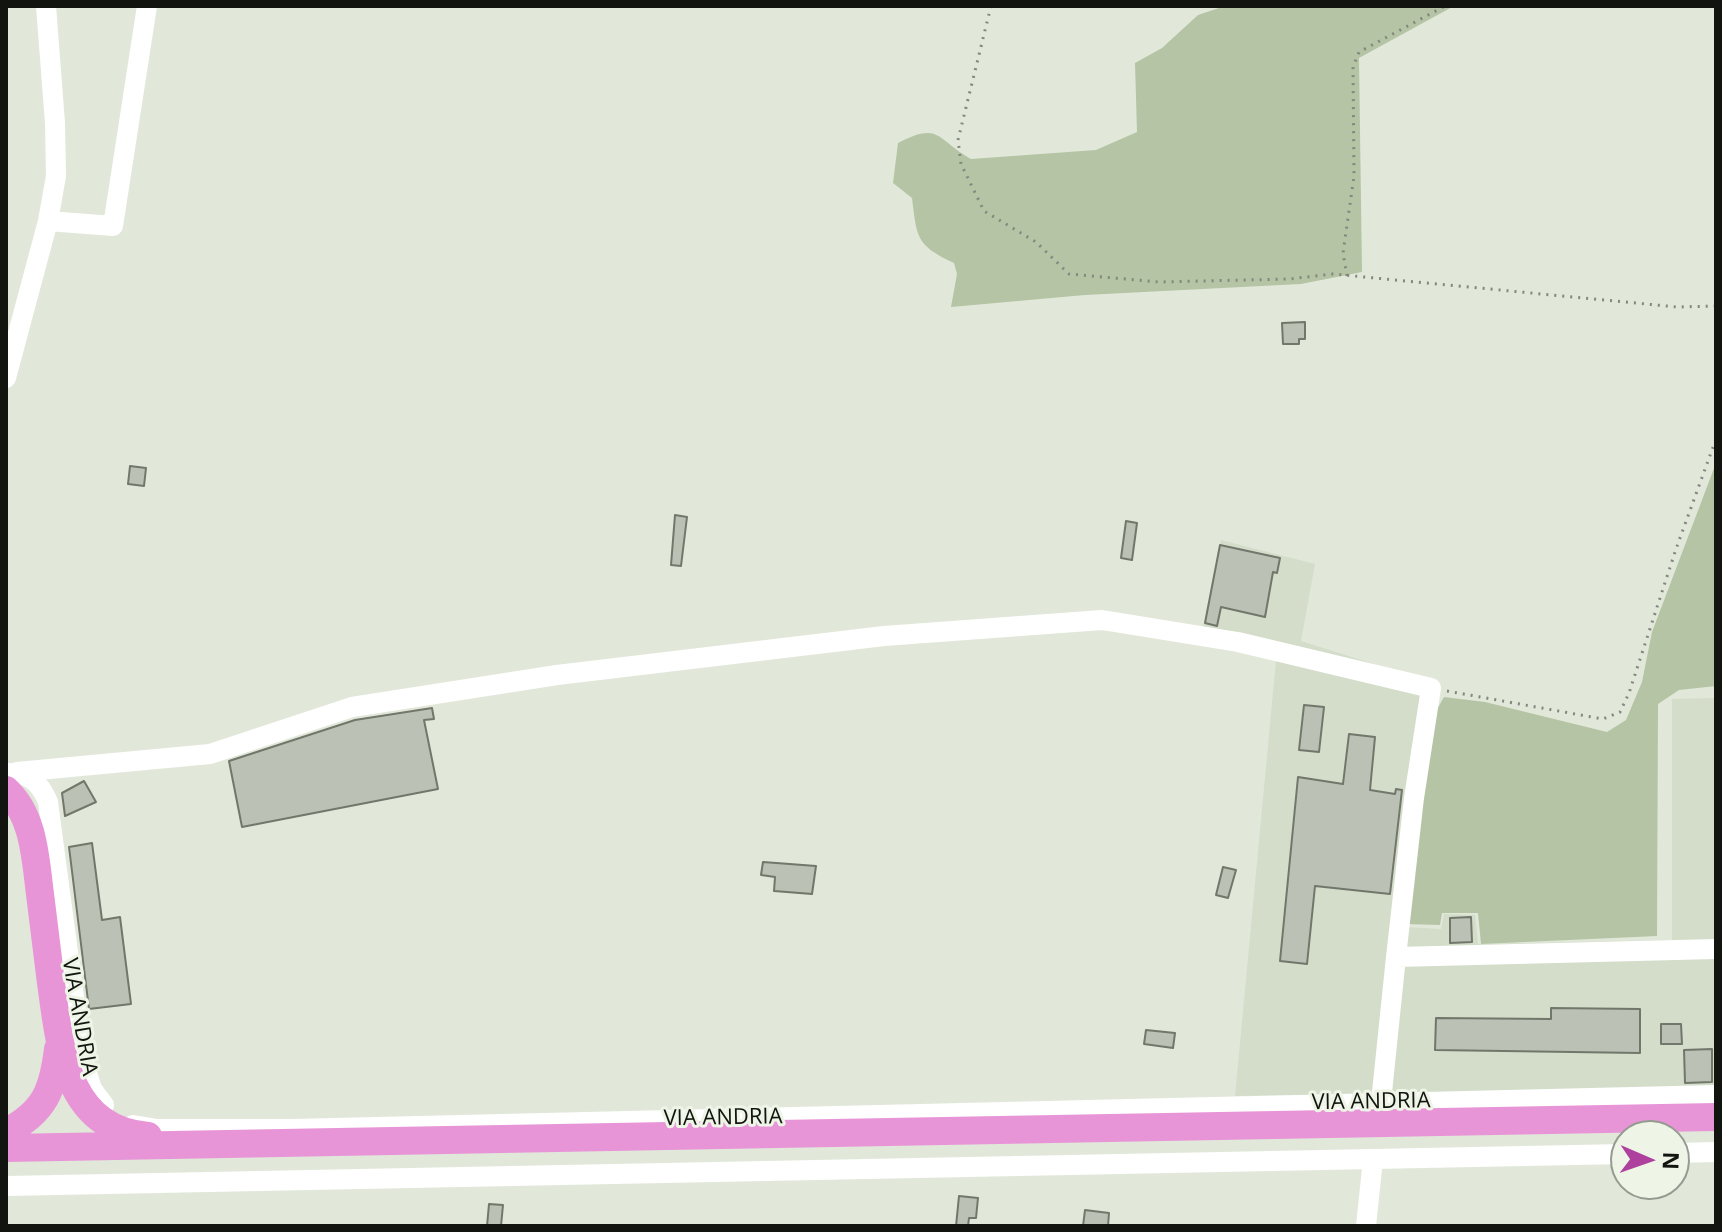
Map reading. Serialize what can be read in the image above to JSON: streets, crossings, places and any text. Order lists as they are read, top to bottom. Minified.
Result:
{"streets":{"street":["VIA ANDRIA"]},"north":"right"}
